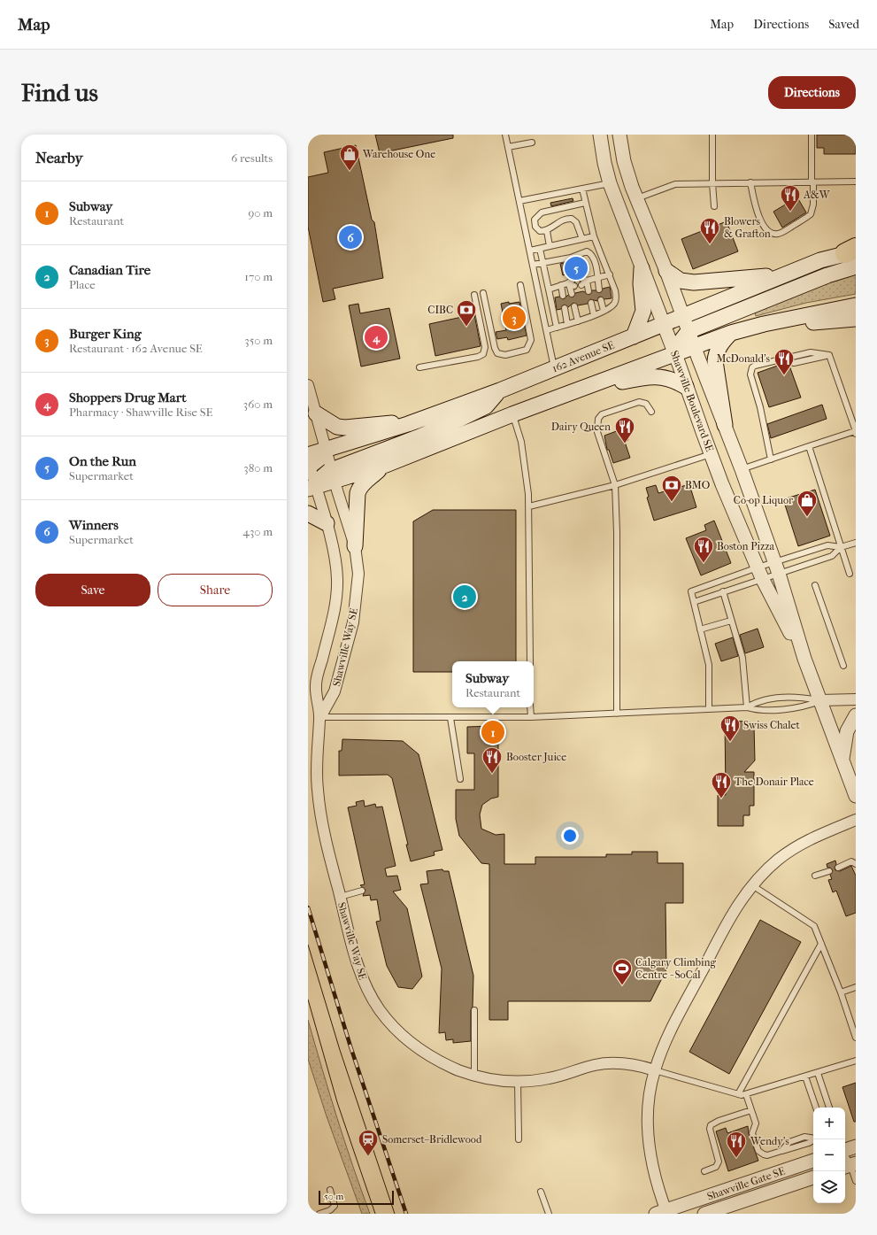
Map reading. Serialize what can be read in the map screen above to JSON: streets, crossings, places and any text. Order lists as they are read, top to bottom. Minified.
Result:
{"streets":{"main road":["162 Avenue SE"],"street":["Shawville Boulevard SE","Shawville Way SE","Shawville Gate SE"]},"crossings":[["162 Avenue SE","Shawville Boulevard SE"],["162 Avenue SE","Shawville Way SE"]],"places":{"shop":["Warehouse One","Co-op Liquor"],"restaurant":["A&W","Blowers & Grafton","McDonald's","Dairy Queen","Boston Pizza","Swiss Chalet","Booster Juice","The Donair Place","Wendy's"],"bank":["CIBC","BMO"],"sports":["Calgary Climbing Centre - SoCal"],"station":["Somerset–Bridlewood"]},"scale_bar":"50 m","page":{"header":"Map","nav":["Map","Directions","Saved"],"buttons":["Directions",["Save","Share"]],"title":"Find us","heading":["Nearby","6 results"],"list":[{"mark":"1","name":"Subway","note":"Restaurant","value":"90 m"},{"mark":"2","name":"Canadian Tire","note":"Place","value":"170 m"},{"mark":"3","name":"Burger King","note":"Restaurant · 162 Avenue SE","value":"350 m"},{"mark":"4","name":"Shoppers Drug Mart","note":"Pharmacy · Shawville Rise SE","value":"360 m"},{"mark":"5","name":"On the Run","note":"Supermarket","value":"380 m"},{"mark":"6","name":"Winners","note":"Supermarket","value":"430 m"}],"pins":["6","5","3","4","2","1"],"popup":["Subway","Restaurant"],"map_buttons":["+","−"],"scale":"50 m"}}
